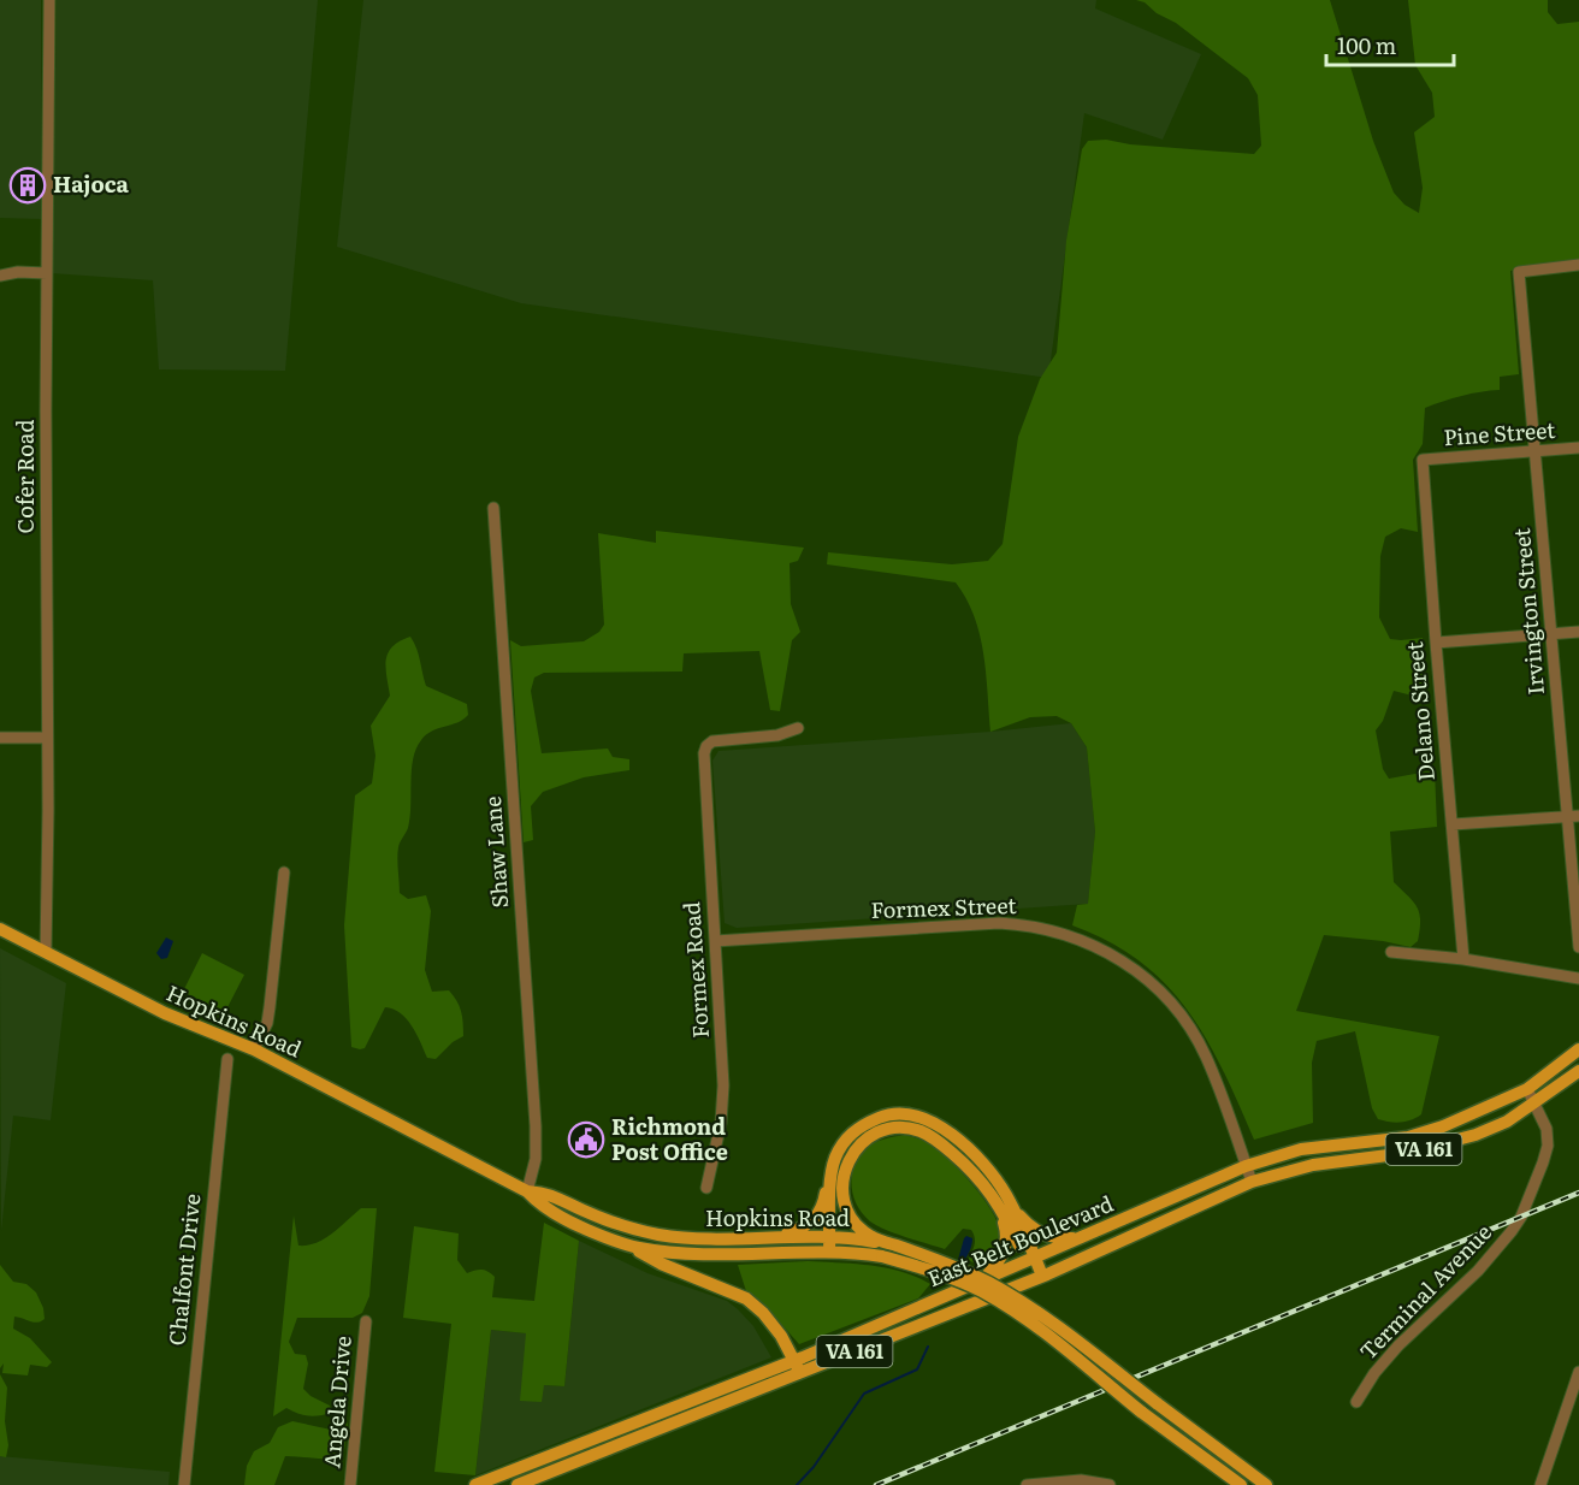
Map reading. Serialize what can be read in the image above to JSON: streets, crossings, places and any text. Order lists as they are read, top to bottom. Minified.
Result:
{"streets":{"main road":["Hopkins Road","VA 161","East Belt Boulevard"],"street":["Pine Street","Cofer Road","Irvington Street","Delano Street","Shaw Lane","Formex Street","Formex Road","Chalfont Drive","Terminal Avenue","Angela Drive"]},"crossings":[["Pine Street","Irvington Street"],["Pine Street","Delano Street"],["Cofer Road","Hopkins Road"],["Shaw Lane","Hopkins Road"],["Formex Street","Formex Road"],["Formex Street","East Belt Boulevard"],["East Belt Boulevard","Terminal Avenue"]],"places":{"building":["Hajoca"],"public building":["Richmond Post Office"]},"scale_bar":"100 m"}
